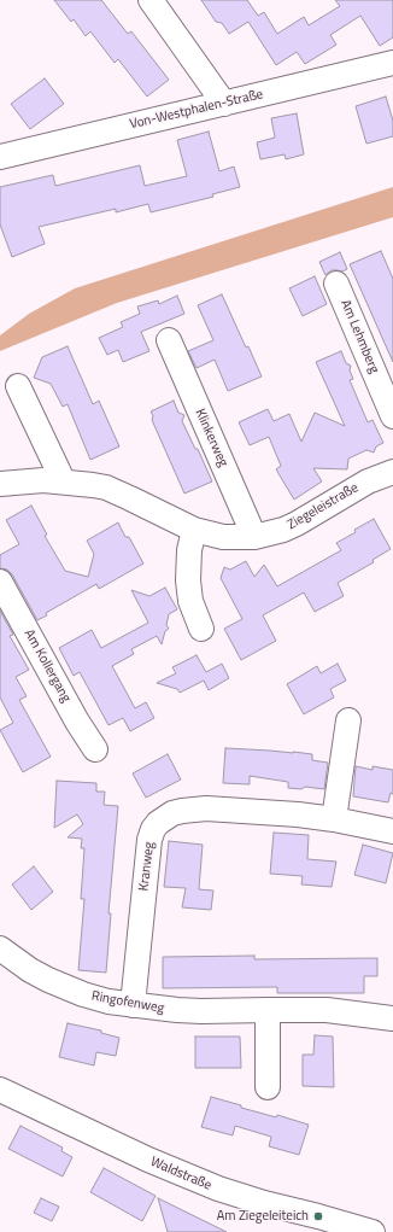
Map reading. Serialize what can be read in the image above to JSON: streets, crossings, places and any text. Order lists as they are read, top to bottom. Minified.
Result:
{"streets":{"street":["Von-Westphalen-Straße","Am Lehmberg","Klinkerweg","Ziegeleistraße","Am Kollergang","Kranweg","Ringofenweg","Waldstraße"]},"crossings":[["Klinkerweg","Ziegeleistraße"],["Kranweg","Ringofenweg"]],"places":["Am Ziegeleiteich"]}
